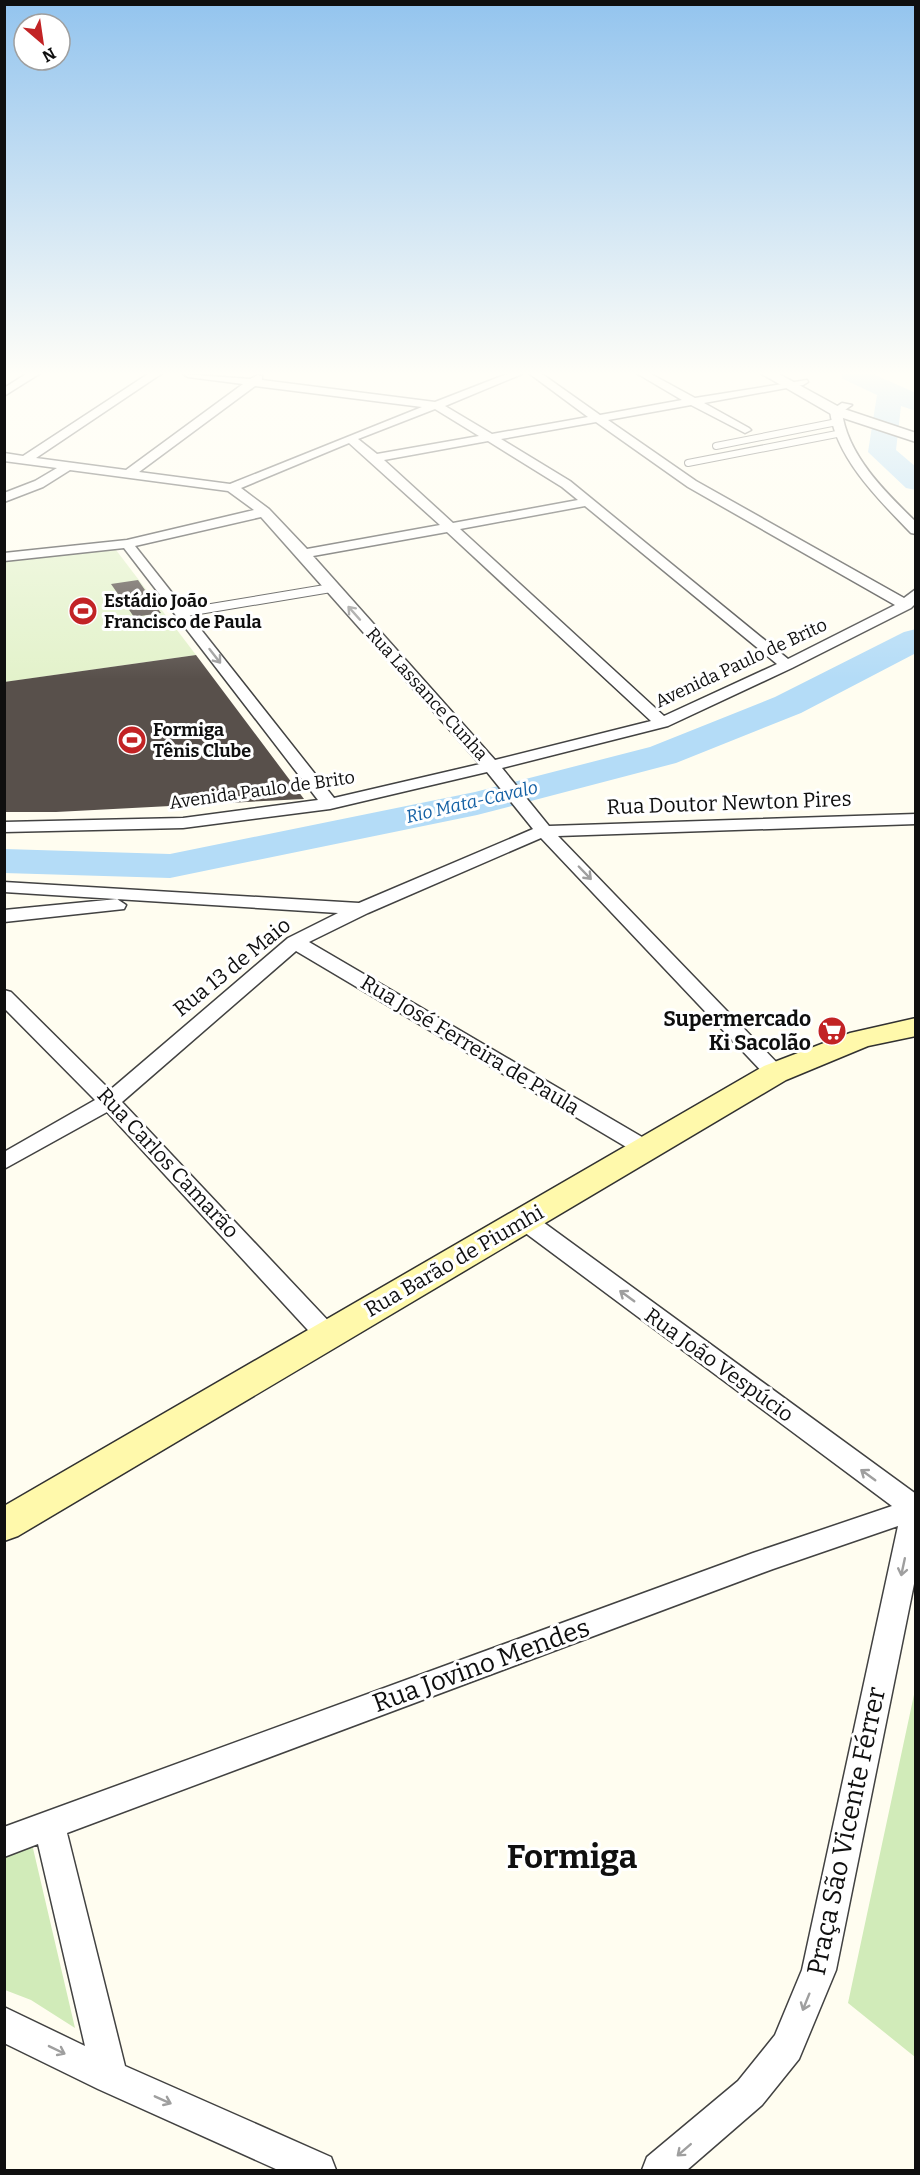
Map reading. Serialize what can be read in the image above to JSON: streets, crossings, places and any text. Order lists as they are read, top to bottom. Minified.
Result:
{"streets":{"main road":["Rua Barão de Piumhi"],"street":["Avenida Paulo de Brito","Rua Lassance Cunha","Rua Doutor Newton Pires","Rua 13 de Maio","Rua José Ferreira de Paula","Rua Carlos Camarão","Rua João Vespúcio","Rua Jovino Mendes","Praça São Vicente Férrer"]},"crossings":[["Avenida Paulo de Brito","Rua Lassance Cunha"],["Rua Lassance Cunha","Rua Doutor Newton Pires"],["Rua Lassance Cunha","Rua 13 de Maio"],["Rua Lassance Cunha","Rua Barão de Piumhi"],["Rua Doutor Newton Pires","Rua 13 de Maio"],["Rua 13 de Maio","Rua José Ferreira de Paula"],["Rua 13 de Maio","Rua Carlos Camarão"],["Rua José Ferreira de Paula","Rua Barão de Piumhi"],["Rua Carlos Camarão","Rua Barão de Piumhi"],["Rua Barão de Piumhi","Rua João Vespúcio"],["Rua João Vespúcio","Rua Jovino Mendes"],["Rua João Vespúcio","Praça São Vicente Férrer"],["Rua Jovino Mendes","Praça São Vicente Férrer"]],"one_way":["Rua João Vespúcio","Praça São Vicente Férrer"],"districts":["Formiga"],"water":["Rio Mata-Cavalo"],"places":{"sports":["Estádio João Francisco de Paula","Formiga Tênis Clube"],"supermarket":["Supermercado Ki Sacolão"]},"north":"bottom right"}
